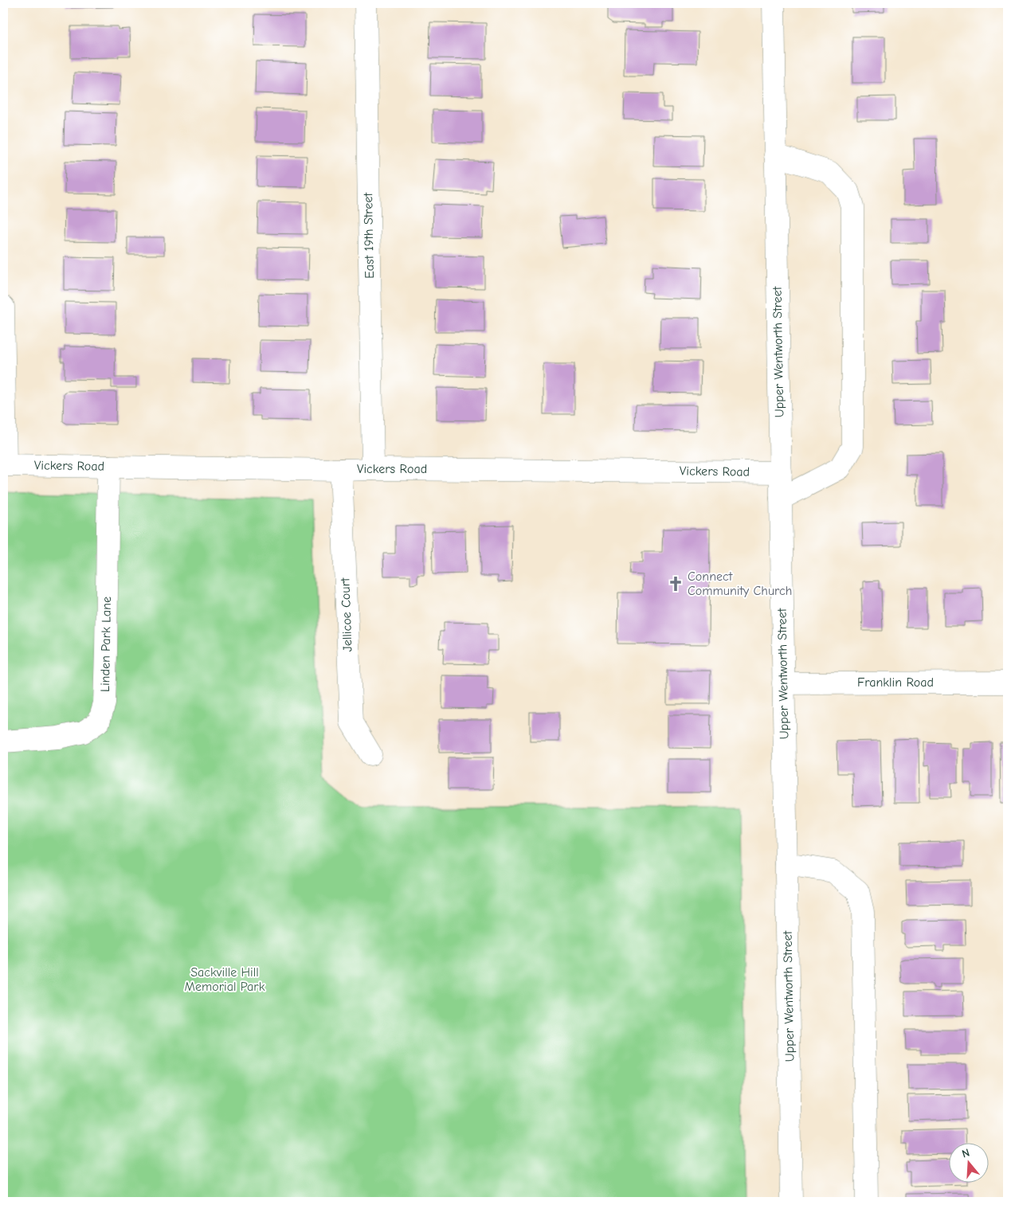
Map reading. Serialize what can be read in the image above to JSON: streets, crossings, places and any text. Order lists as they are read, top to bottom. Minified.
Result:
{"streets":{"street":["East 19th Street","Upper Wentworth Street","Vickers Road","Jellicoe Court","Linden Park Lane","Franklin Road"]},"crossings":[["East 19th Street","Vickers Road"],["Upper Wentworth Street","Vickers Road"],["Upper Wentworth Street","Franklin Road"],["Vickers Road","Jellicoe Court"],["Vickers Road","Linden Park Lane"]],"parks":["Sackville Hill Memorial Park"],"places":{"church":["Connect Community Church"]},"north":"top"}
